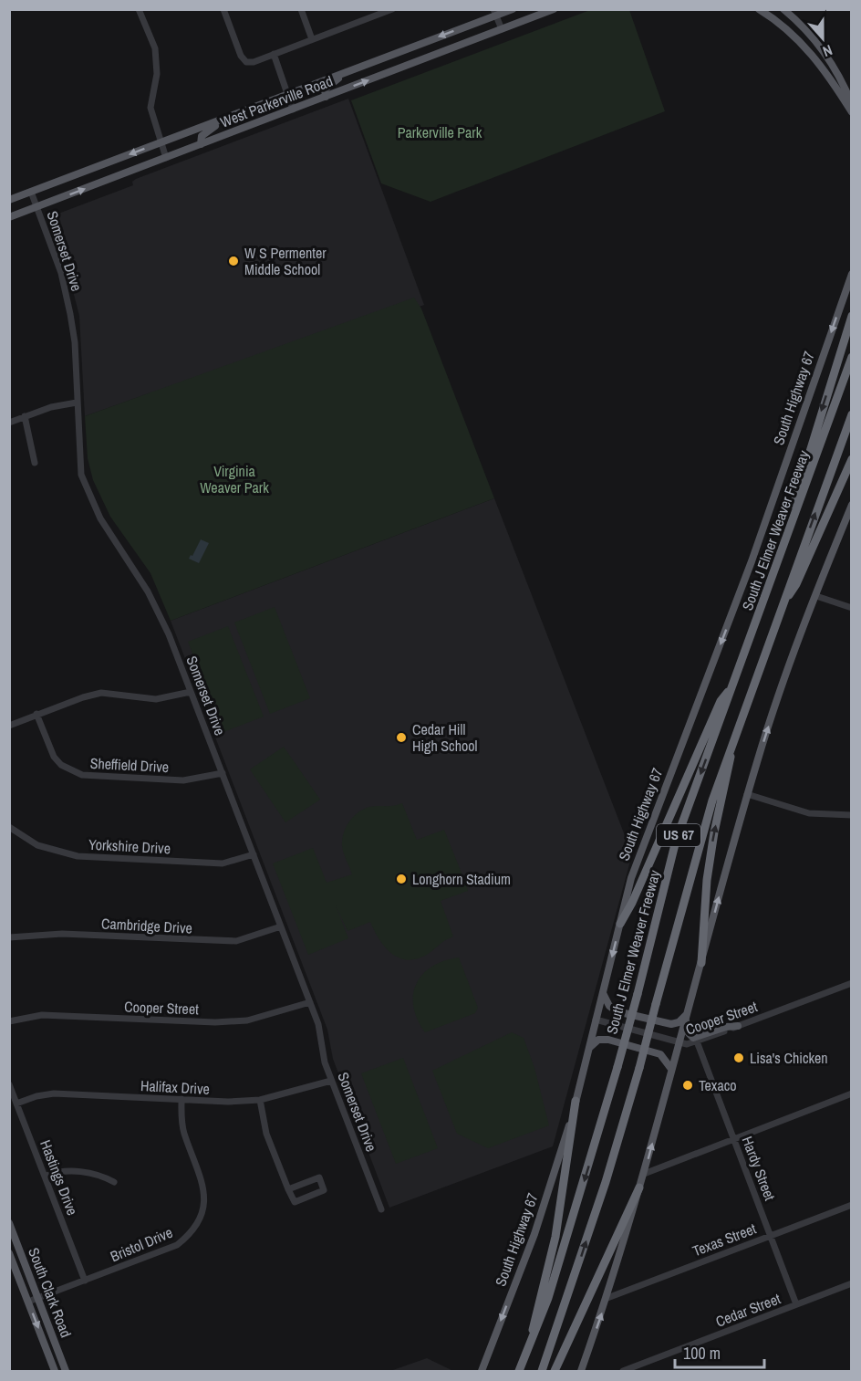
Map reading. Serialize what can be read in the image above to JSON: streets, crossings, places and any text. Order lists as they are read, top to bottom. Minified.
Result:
{"streets":{"highway":["South J Elmer Weaver Freeway","US 67"],"main road":["West Parkerville Road","South Highway 67","South Clark Road"],"street":["Somerset Drive","Sheffield Drive","Yorkshire Drive","Cambridge Drive","Cooper Street","Halifax Drive","Hardy Street","Hastings Drive","Texas Street","Bristol Drive","Cedar Street"]},"crossings":[["West Parkerville Road","Somerset Drive"],["Somerset Drive","Sheffield Drive"],["Somerset Drive","Yorkshire Drive"],["Somerset Drive","Cambridge Drive"],["Somerset Drive","Cooper Street"],["Somerset Drive","Halifax Drive"],["South Highway 67","Cooper Street"],["Cooper Street","Hardy Street"],["Halifax Drive","Hastings Drive"],["Halifax Drive","Bristol Drive"],["Hardy Street","Texas Street"],["Hardy Street","Cedar Street"],["Hastings Drive","Bristol Drive"],["Bristol Drive","South Clark Road"]],"one_way":["South Highway 67"],"parks":["Parkerville Park","Virginia Weaver Park"],"places":["W S Permenter Middle School","Cedar Hill High School","Longhorn Stadium","Lisa's Chicken","Texaco"],"scale_bar":"100 m","north":"bottom"}
